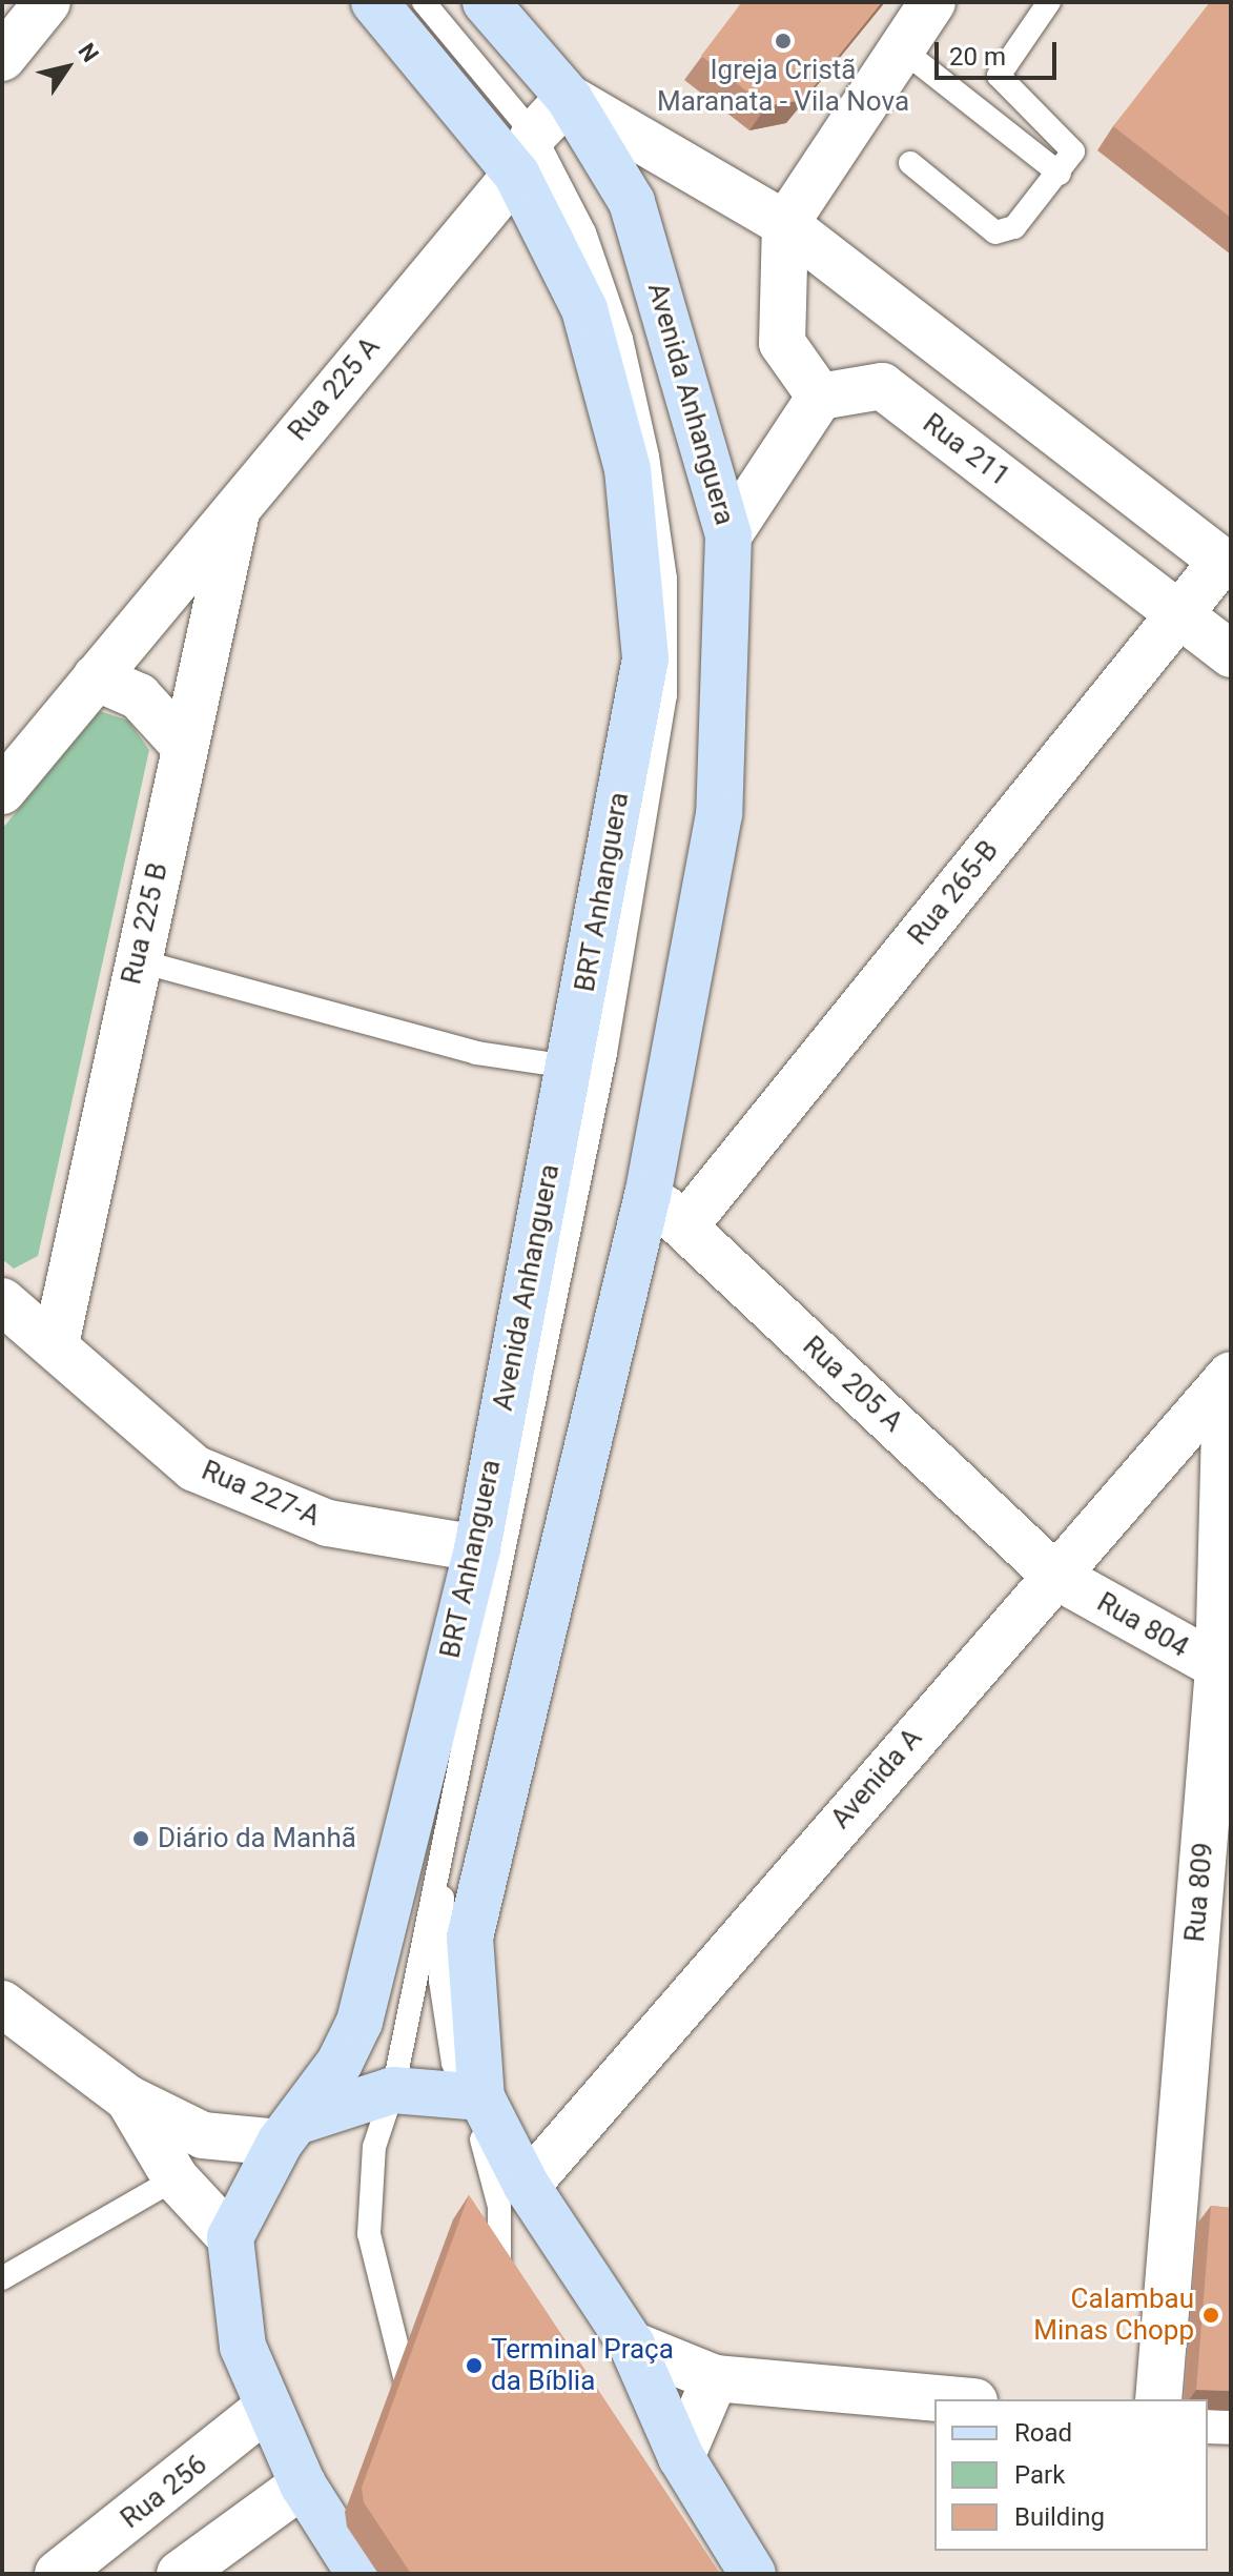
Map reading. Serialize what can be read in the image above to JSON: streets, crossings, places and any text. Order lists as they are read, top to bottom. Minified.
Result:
{"streets":{"main road":["Avenida Anhanguera"],"street":["Rua 225 A","Rua 211","Rua 265-B","Rua 225 B","Rua 205 A","Rua 227-A","Rua 804","Avenida A","Rua 809","Rua 256"],"lane":["BRT Anhanguera"]},"crossings":[["Rua 225 A","Avenida Anhanguera"],["Rua 225 A","BRT Anhanguera"],["Rua 225 A","Rua 225 B"],["Avenida Anhanguera","BRT Anhanguera"],["Avenida Anhanguera","Rua 205 A"],["Avenida Anhanguera","Rua 227-A"],["Avenida Anhanguera","Avenida A"],["Rua 211","Rua 265-B"],["Rua 265-B","Rua 205 A"],["Rua 225 B","Rua 227-A"],["Rua 205 A","Rua 804"],["Rua 205 A","Avenida A"],["Rua 804","Avenida A"],["Rua 804","Rua 809"],["Avenida A","Rua 809"]],"places":["Igreja Cristã Maranata - Vila Nova","Diário da Manhã","Calambau Minas Chopp","Terminal Praça da Bíblia"],"legend":["Road","Park","Building"],"scale_bar":"20 m","north":"top right"}
